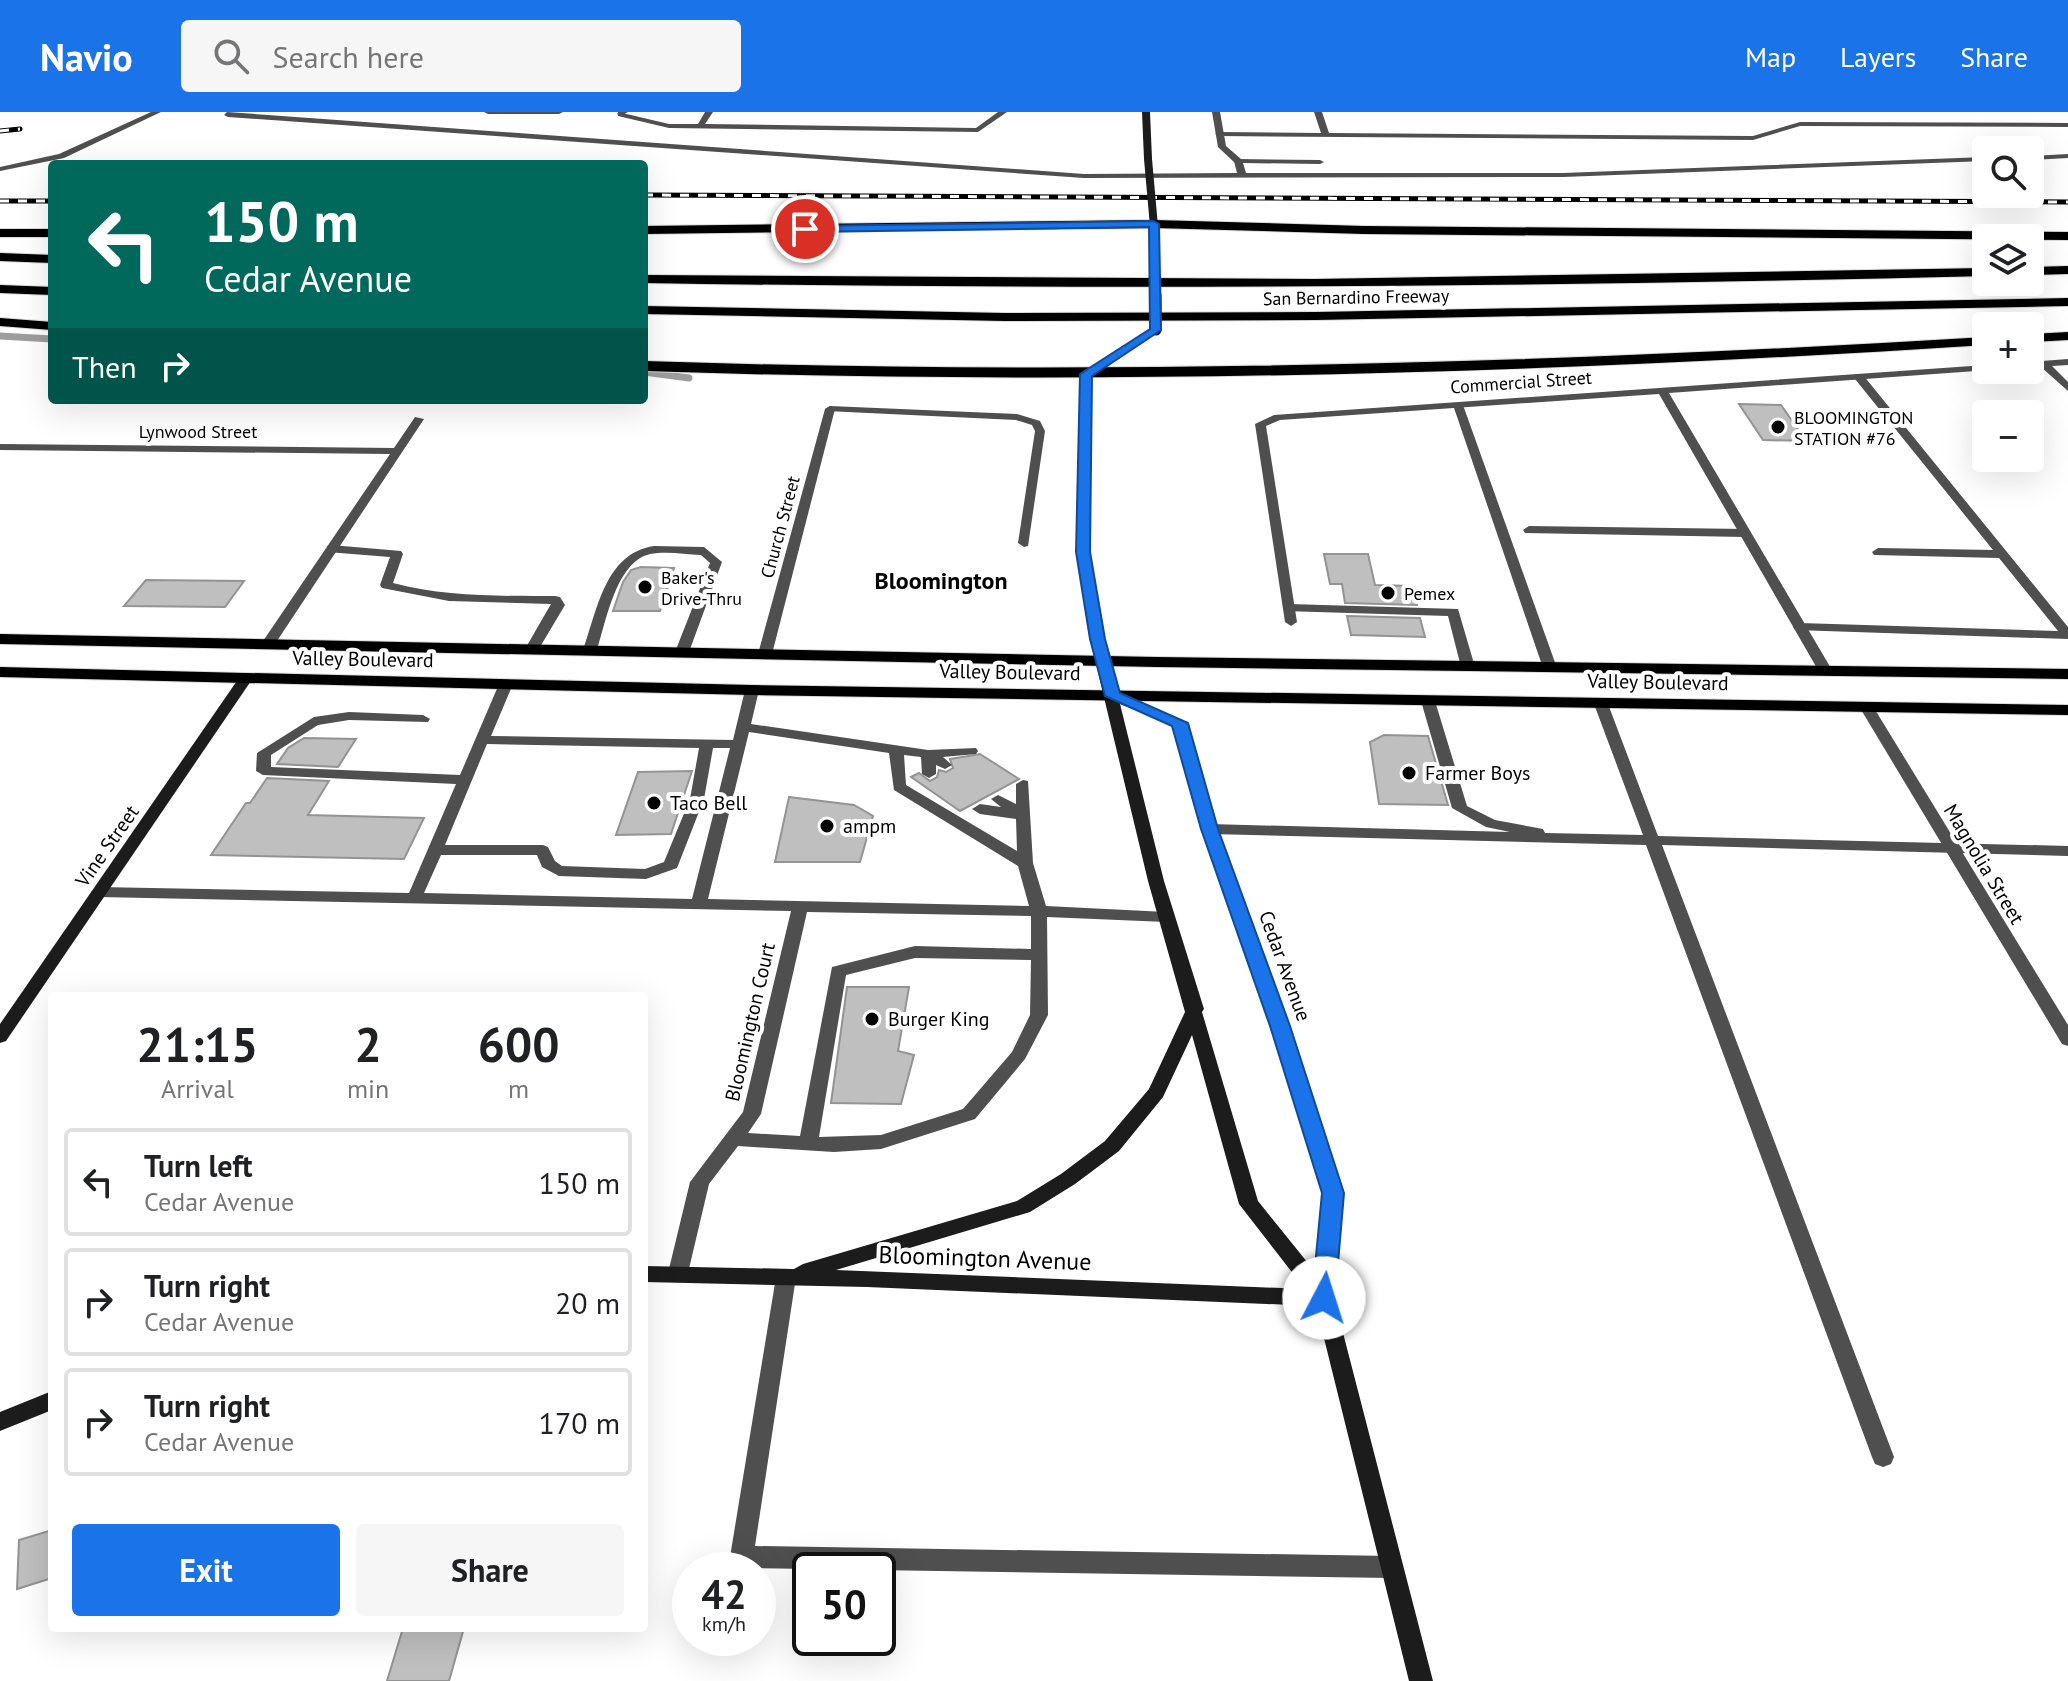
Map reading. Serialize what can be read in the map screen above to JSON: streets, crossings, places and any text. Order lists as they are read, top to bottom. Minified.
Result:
{"streets":{"highway":["San Bernardino Freeway"],"main road":["Valley Boulevard","Vine Street","Cedar Avenue","Bloomington Avenue"],"street":["Commercial Street","Lynwood Street","Church Street","Magnolia Street","Bloomington Court"]},"crossings":[["Commercial Street","Valley Boulevard"],["Church Street","Valley Boulevard"],["Valley Boulevard","Vine Street"],["Valley Boulevard","Magnolia Street"],["Valley Boulevard","Cedar Avenue"],["Cedar Avenue","Bloomington Avenue"],["Bloomington Court","Bloomington Avenue"]],"districts":["Bloomington"],"places":["BLOOMINGTON STATION #76","Baker's Drive-Thru","Pemex","Farmer Boys","Taco Bell","ampm","Burger King"],"page":{"header":"Navio","search":"Search here","nav":["Map","Layers","Share"],"map_buttons":["+","−"],"turn":["150 m","Cedar Avenue"],"then":"Then","eta":["21:15","Arrival","2","min","600","m"],"list":[{"name":"Turn left","note":"Cedar Avenue","value":"150 m"},{"name":"Turn right","note":"Cedar Avenue","value":"20 m"},{"name":"Turn right","note":"Cedar Avenue","value":"170 m"}],"buttons":["Exit","Share"],"speed":"42 km/h","limit":"50"}}
